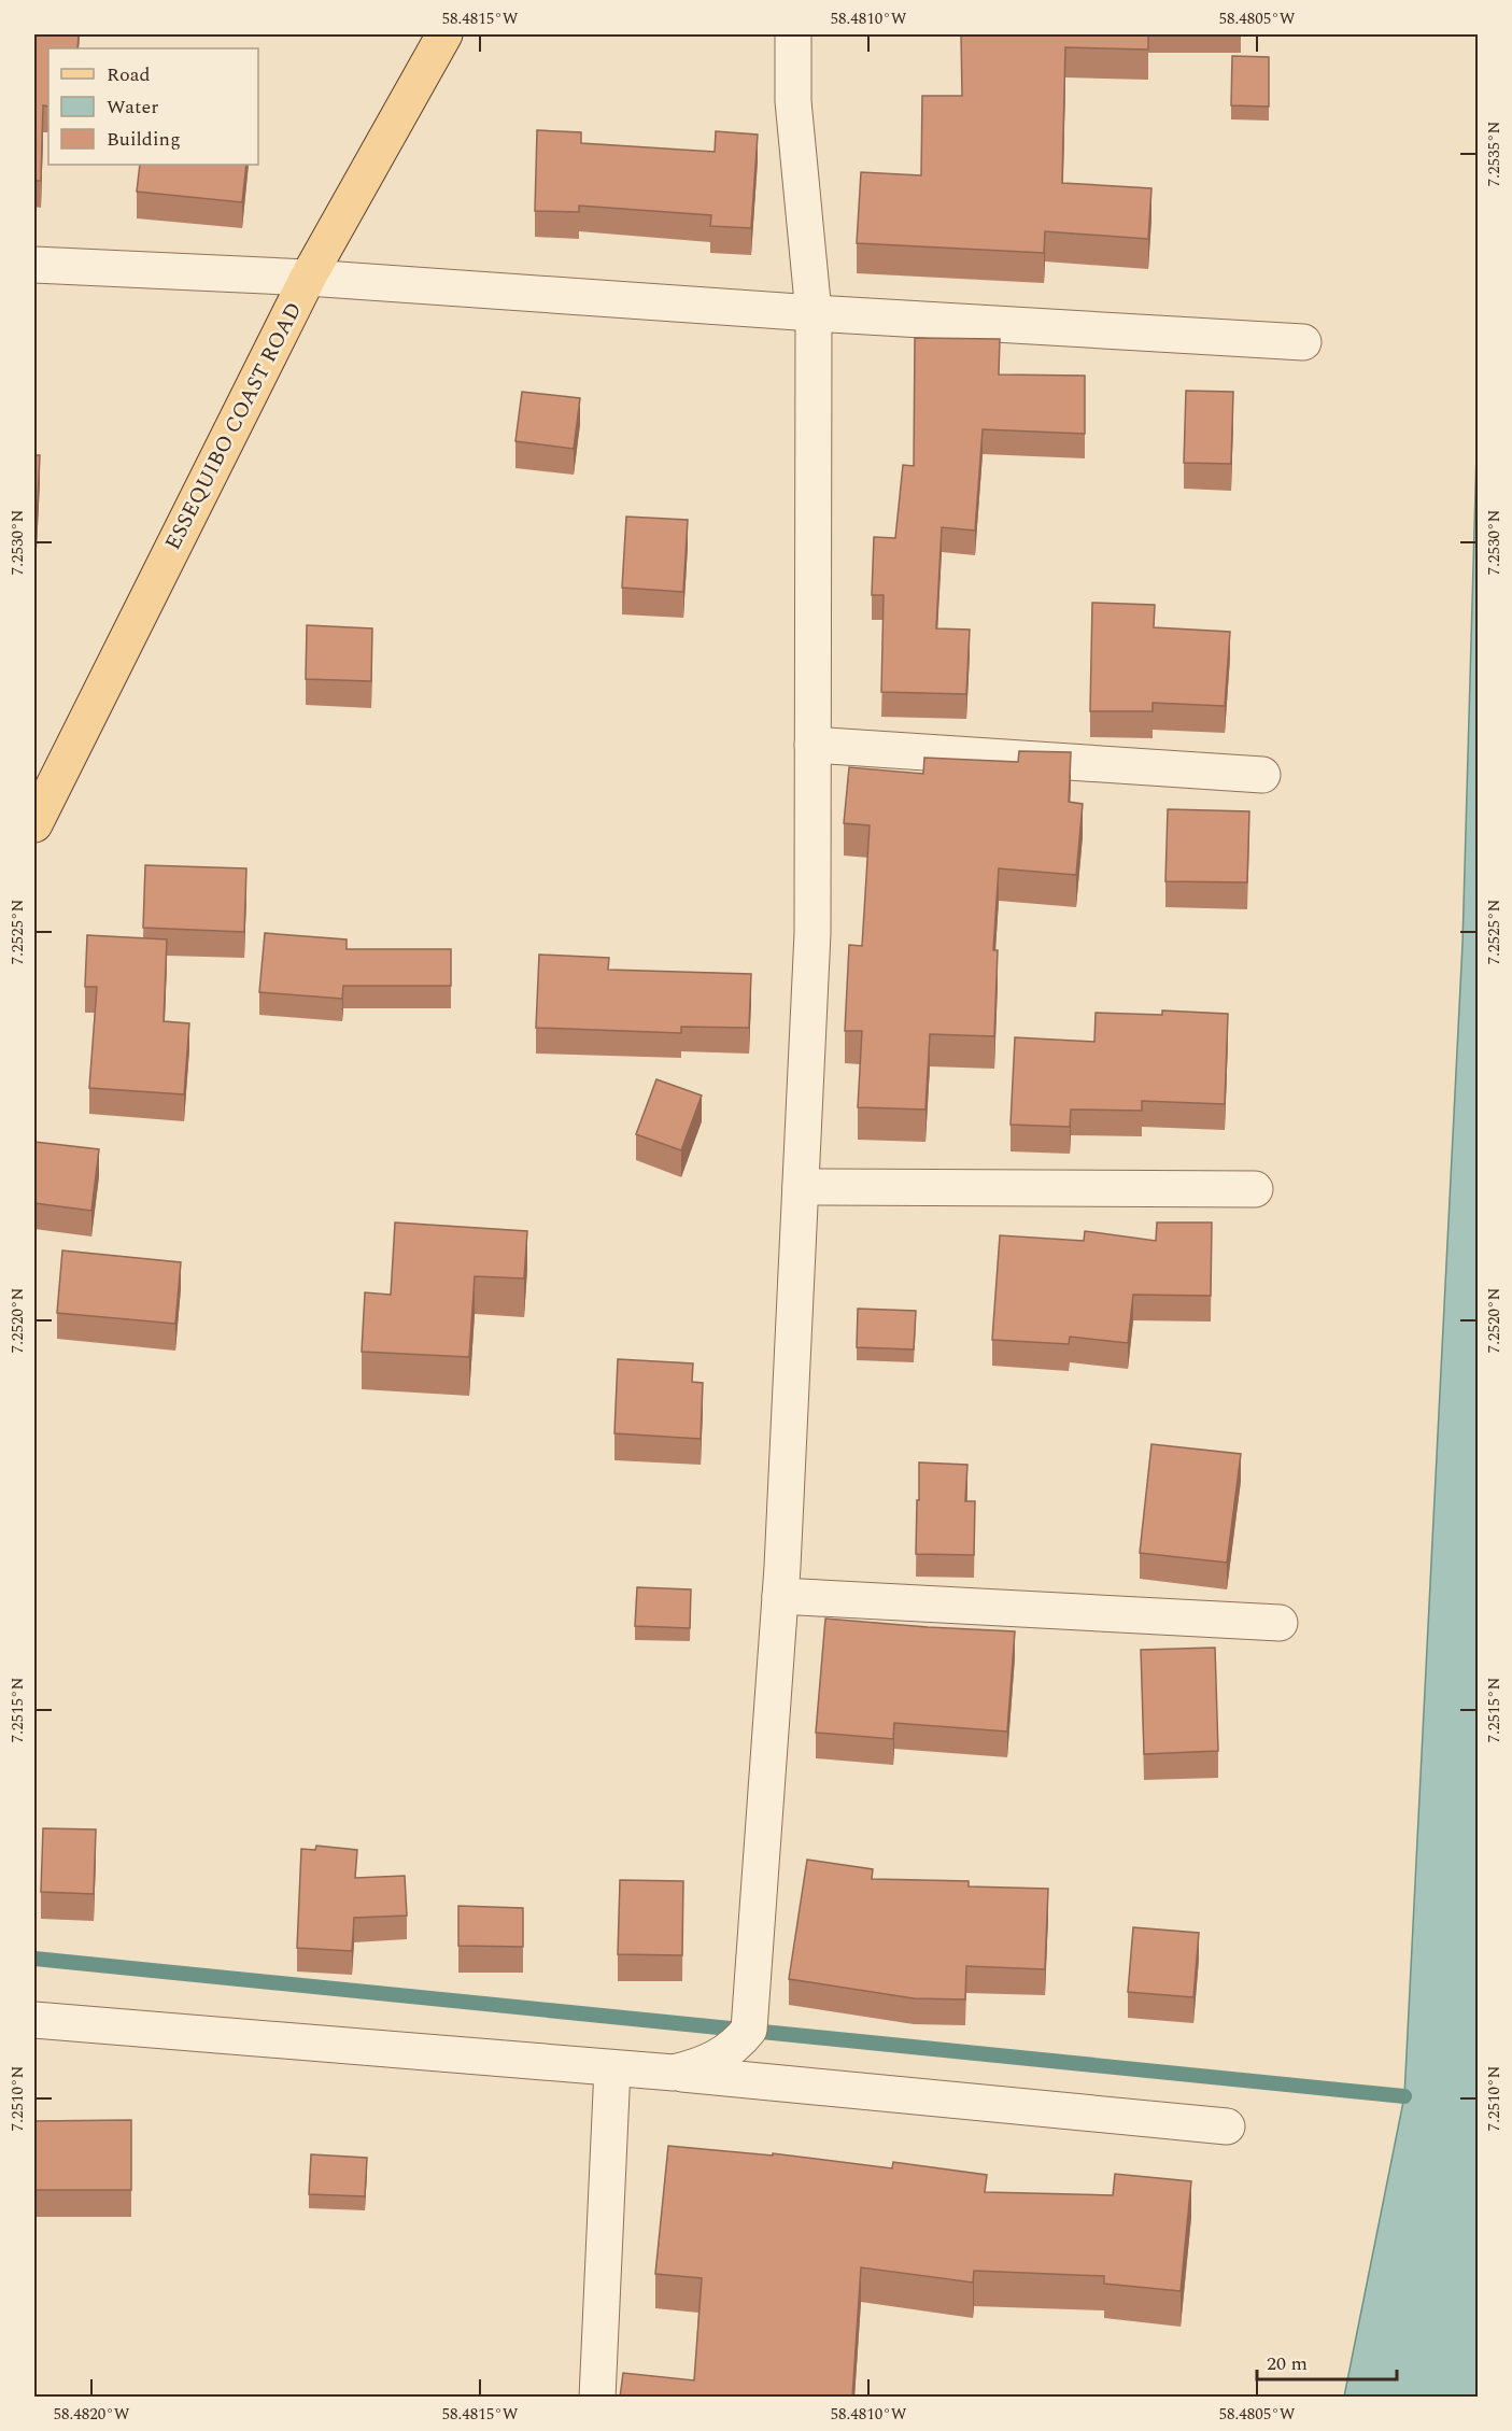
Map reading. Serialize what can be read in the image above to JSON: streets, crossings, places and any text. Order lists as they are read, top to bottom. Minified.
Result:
{"streets":{"main road":["ESSEQUIBO COAST ROAD"]},"legend":["Road","Water","Building"],"scale_bar":"20 m","coordinates":["58.4815°W","58.4810°W","58.4805°W","7.2535°N","7.2530°N","7.2525°N","7.2520°N","7.2515°N","7.2510°N","58.4820°W"]}
